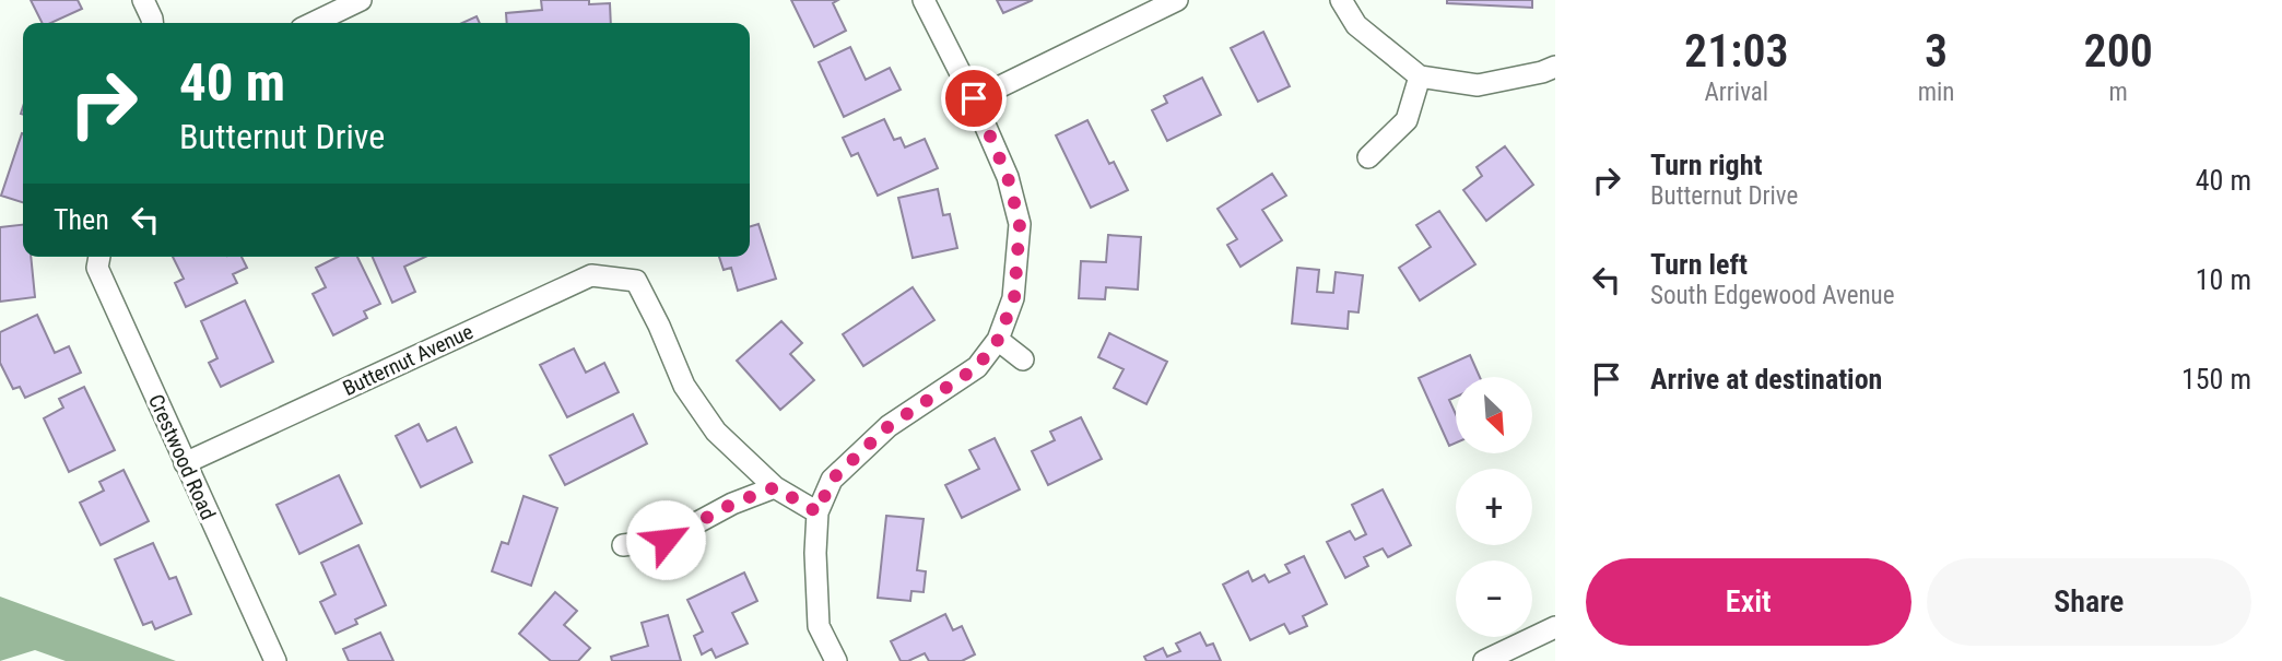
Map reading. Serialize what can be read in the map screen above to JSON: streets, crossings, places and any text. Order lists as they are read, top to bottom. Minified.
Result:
{"streets":{"street":["Butternut Avenue","Crestwood Road"]},"crossings":[["Butternut Avenue","Crestwood Road"]],"north":"bottom right","page":{"eta":["21:03","Arrival","3","min","200","m"],"turn":["40 m","Butternut Drive"],"list":[{"name":"Turn right","note":"Butternut Drive","value":"40 m"},{"name":"Turn left","note":"South Edgewood Avenue","value":"10 m"},{"name":"Arrive at destination","value":"150 m"}],"then":"Then","map_buttons":["+","−"],"buttons":["Exit","Share"]}}
